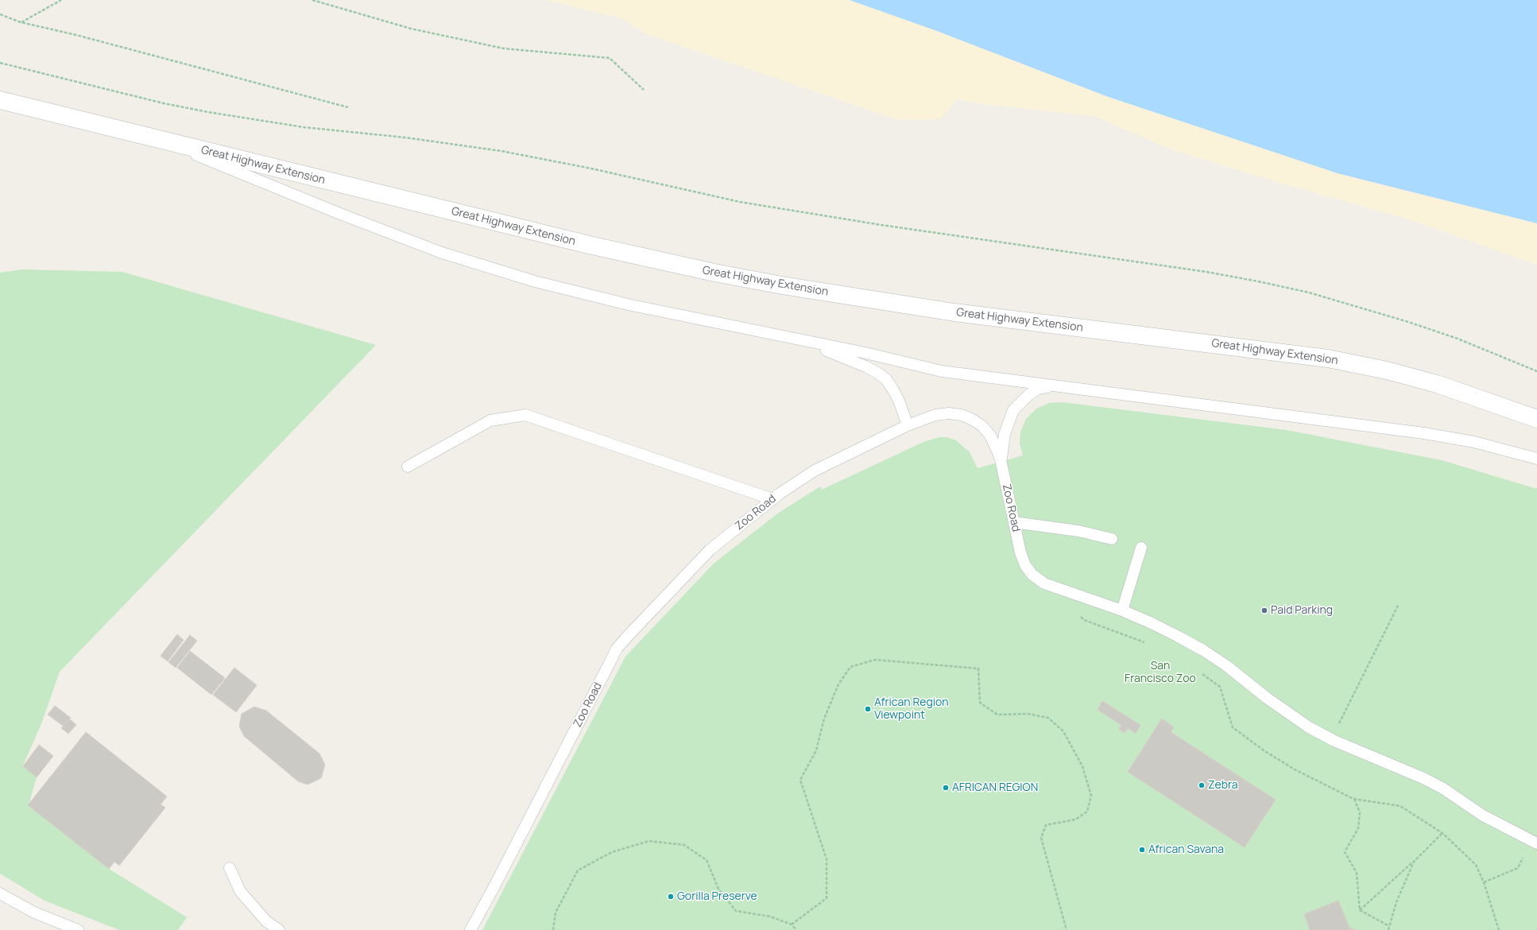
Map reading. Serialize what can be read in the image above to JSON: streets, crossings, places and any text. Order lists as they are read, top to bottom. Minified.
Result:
{"streets":{"street":["Great Highway Extension"],"lane":["Zoo Road"]},"parks":["San Francisco Zoo"],"places":["Paid Parking","African Region Viewpoint","Zebra","AFRICAN REGION","African Savana","Gorilla Preserve"]}
